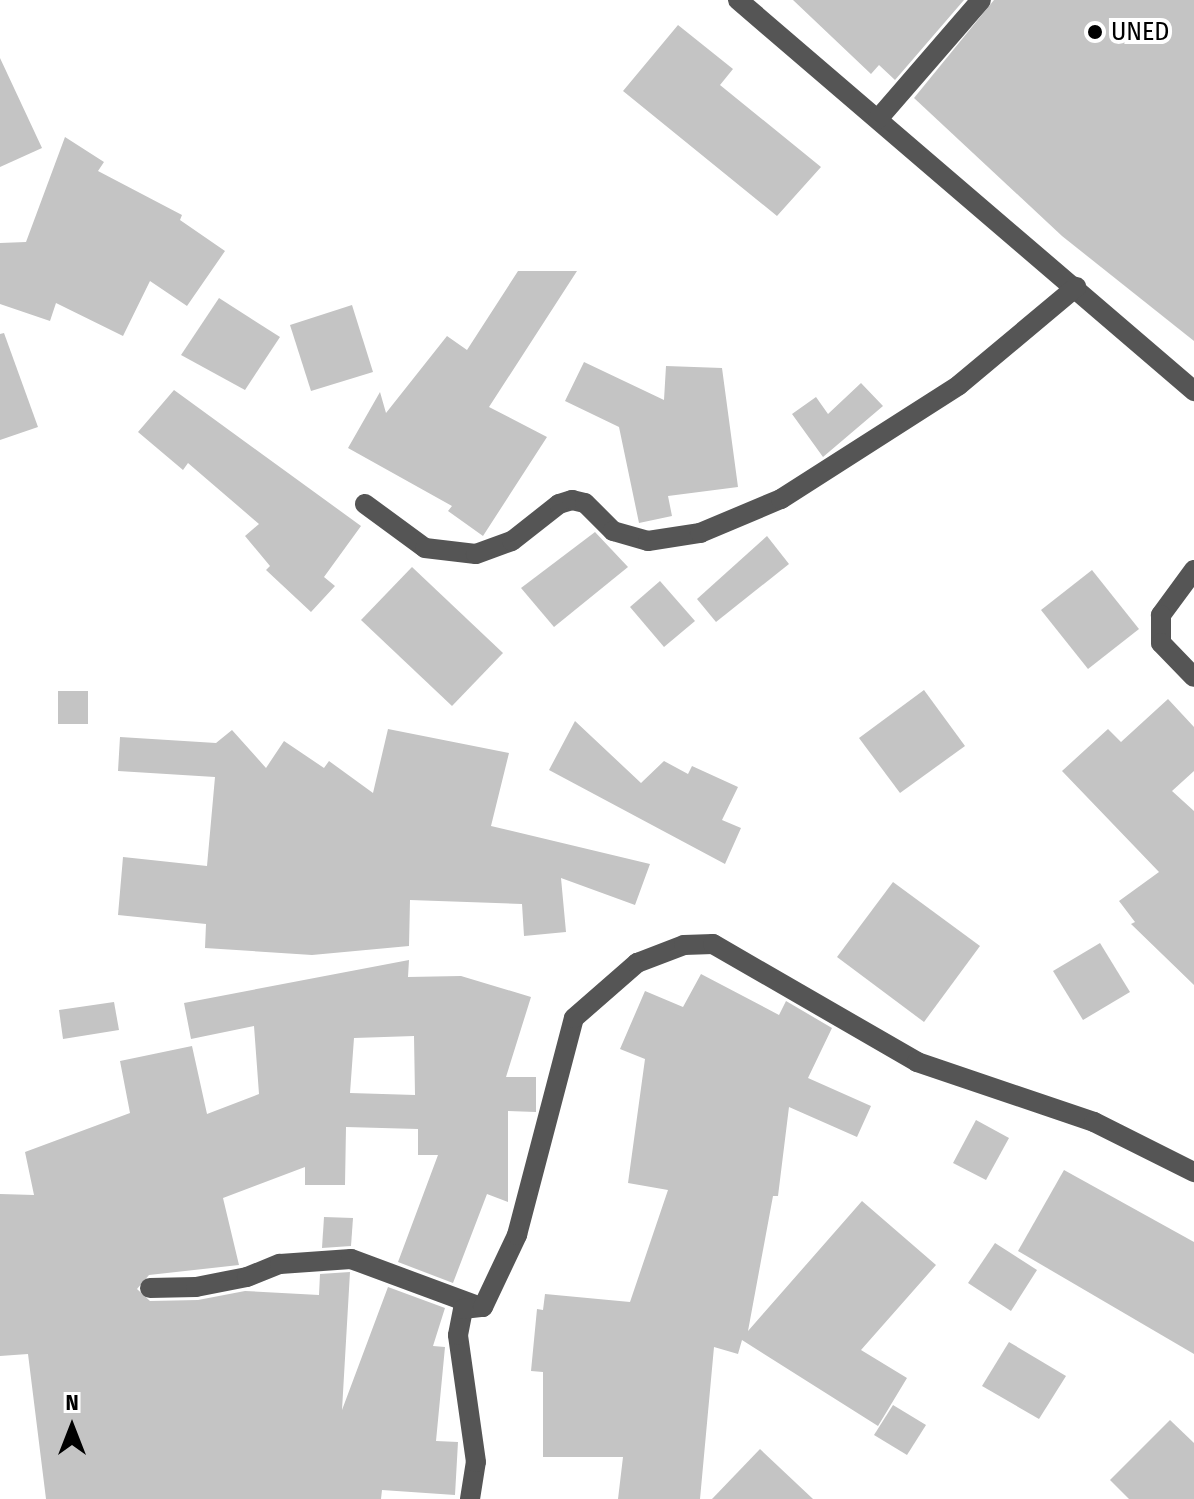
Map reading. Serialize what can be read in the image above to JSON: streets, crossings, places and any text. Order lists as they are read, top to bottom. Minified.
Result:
{"places":["UNED"],"north":"top"}
